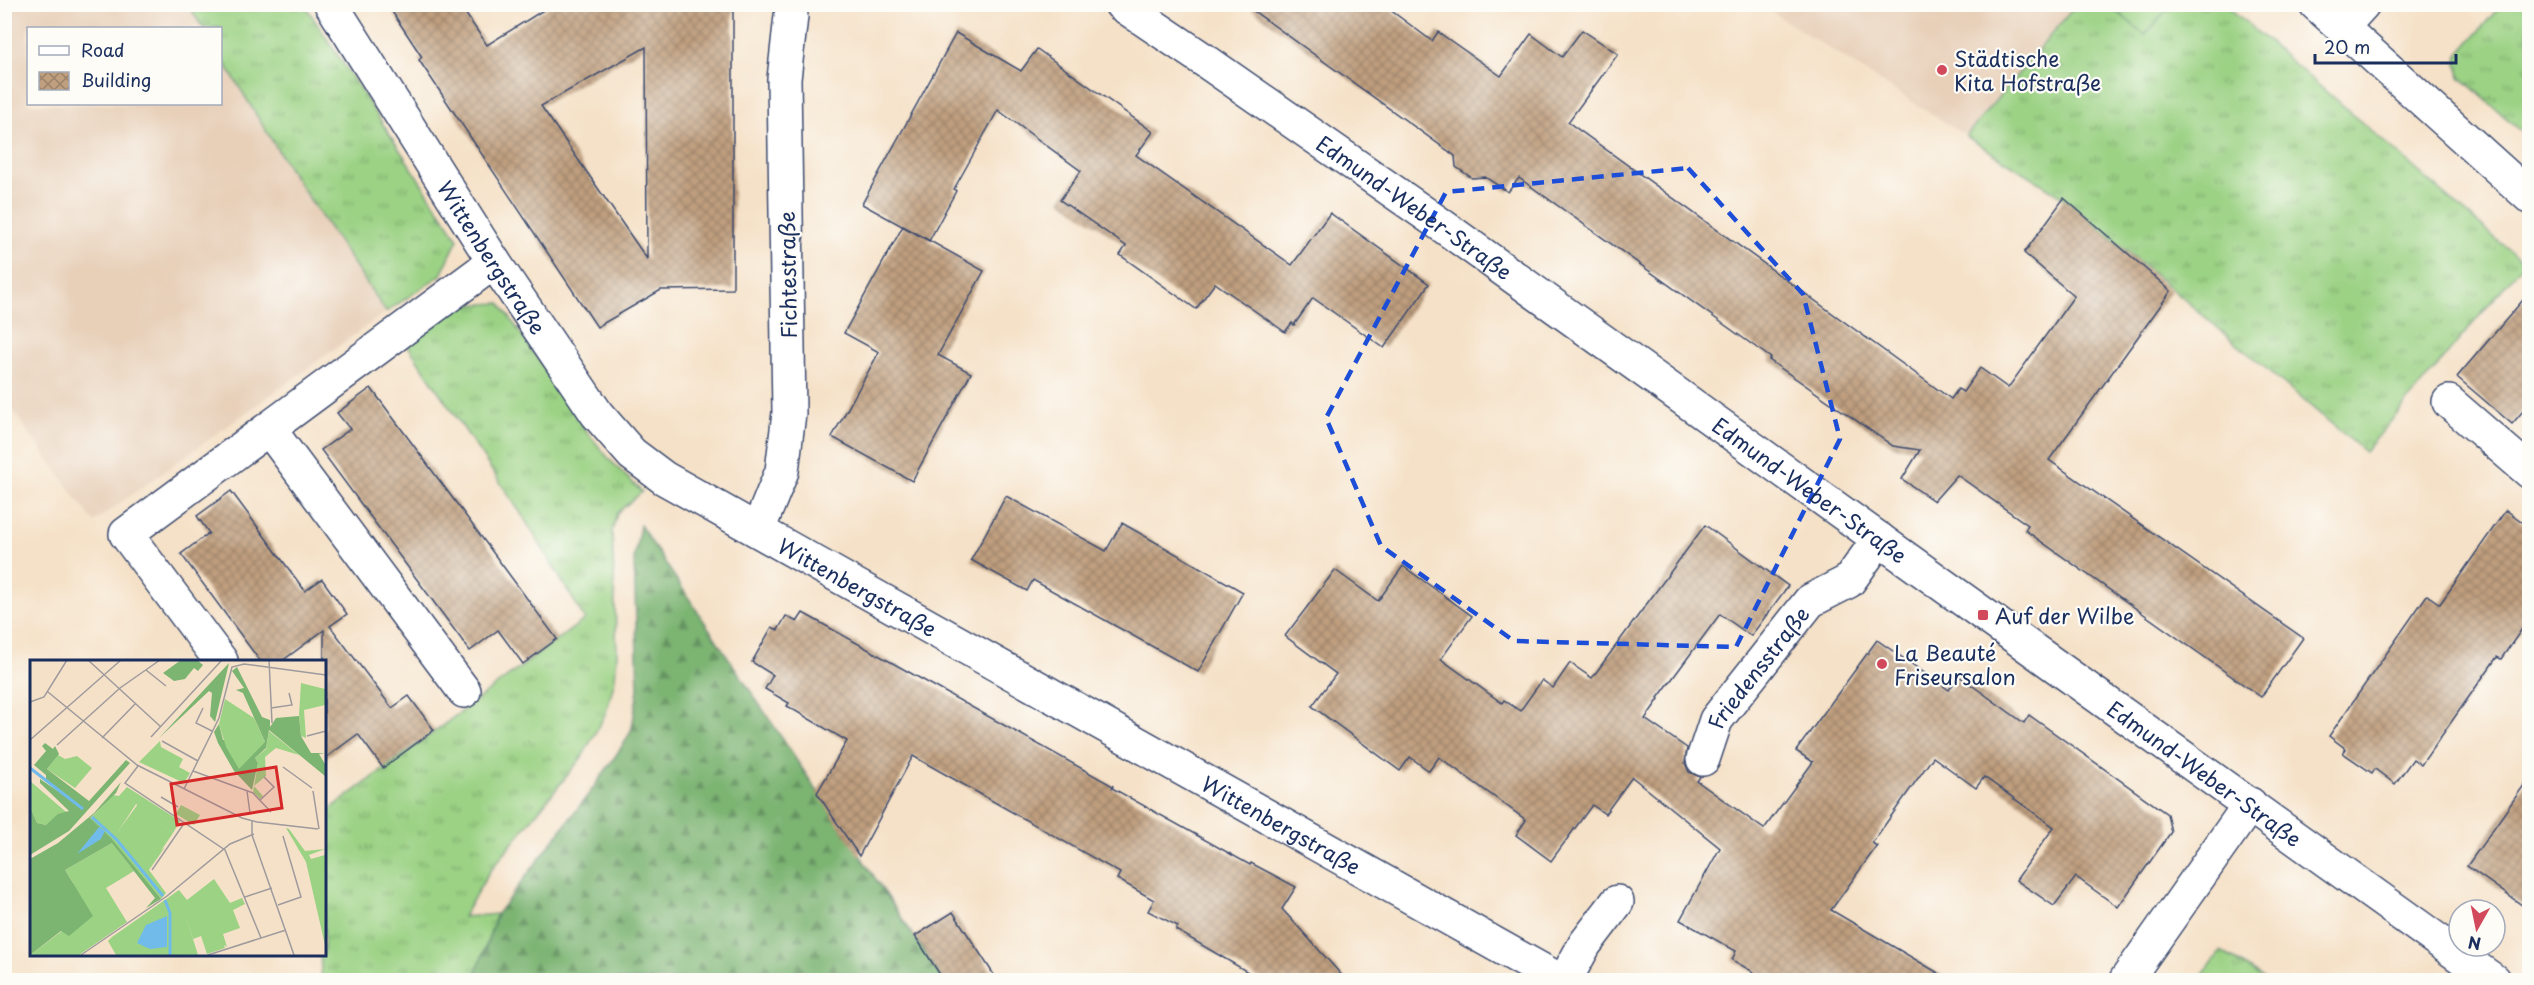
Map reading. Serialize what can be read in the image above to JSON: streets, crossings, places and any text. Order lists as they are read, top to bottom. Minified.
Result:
{"streets":{"street":["Edmund-Weber-Straße","Wittenbergstraße","Fichtestraße","Friedensstraße"]},"crossings":[["Edmund-Weber-Straße","Friedensstraße"],["Wittenbergstraße","Fichtestraße"]],"places":{"other":["Städtische Kita Hofstraße","La Beauté Friseursalon"],"transit":["Auf der Wilbe"]},"legend":["Road","Building"],"scale_bar":"20 m","north":"bottom"}
